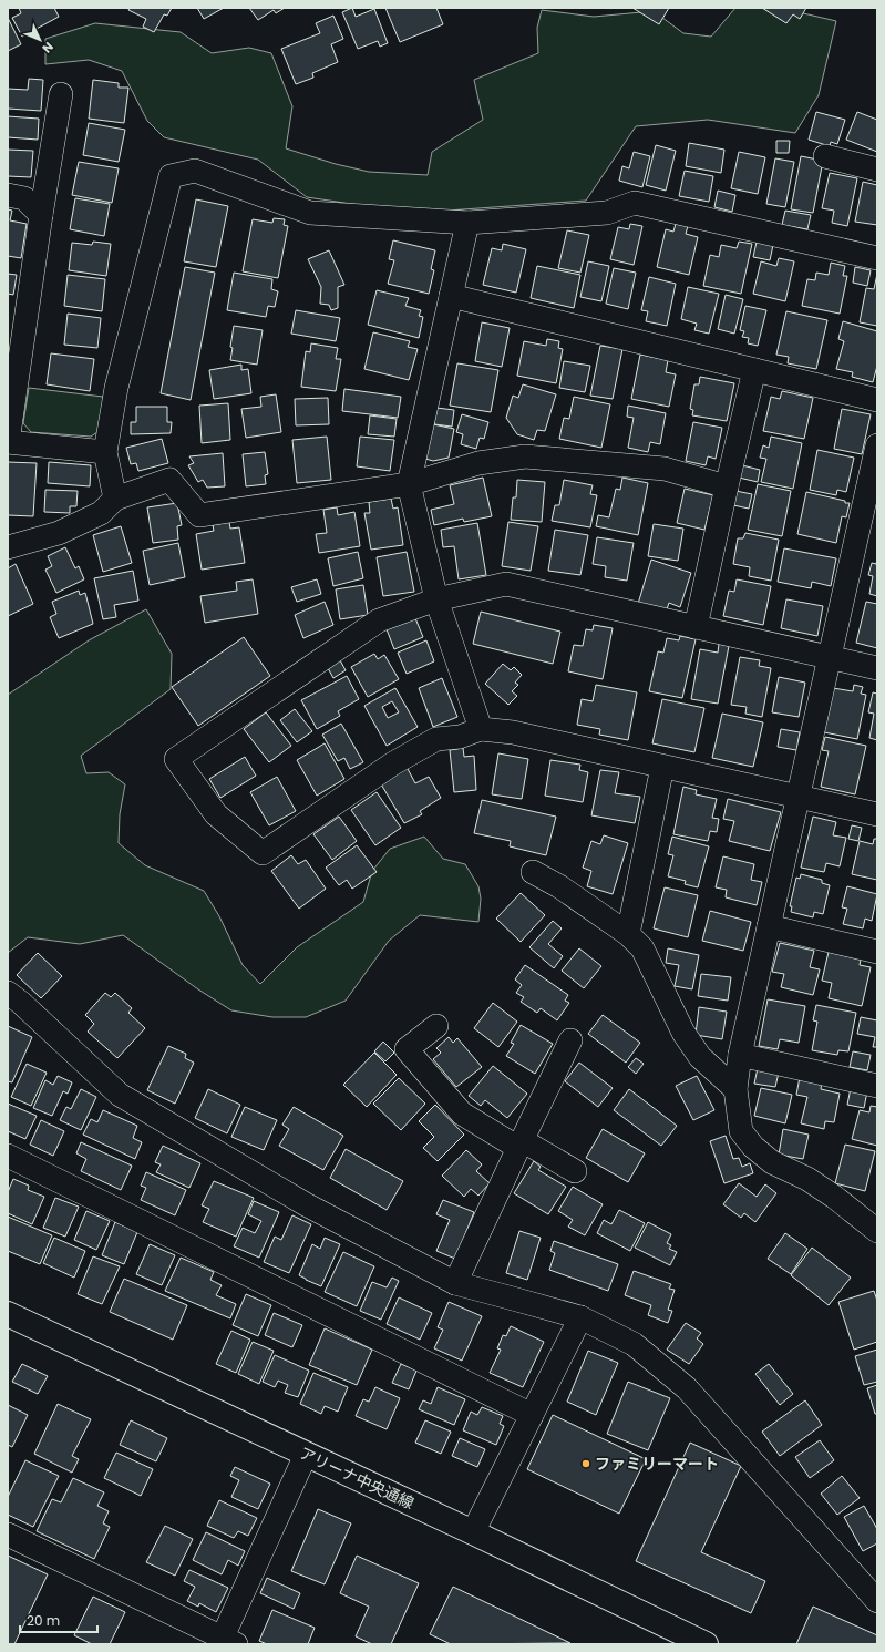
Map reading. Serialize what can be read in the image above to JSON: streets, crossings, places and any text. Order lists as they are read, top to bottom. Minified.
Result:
{"streets":{"street":["アリーナ中央通線"]},"places":["ファミリーマート"],"scale_bar":"20 m","north":"bottom right"}
